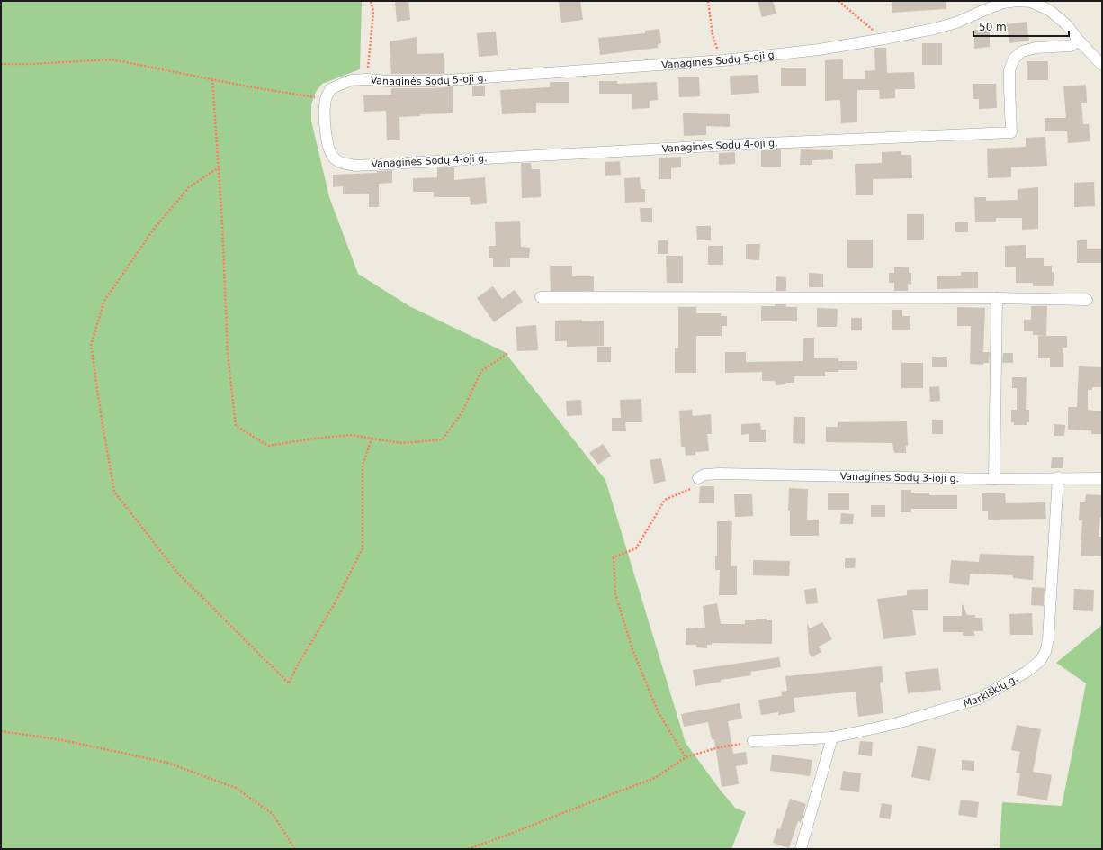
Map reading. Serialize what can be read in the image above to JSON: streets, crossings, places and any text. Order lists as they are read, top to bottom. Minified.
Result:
{"streets":{"street":["Vanaginės Sodų 5-oji g.","Vanaginės Sodų 4-oji g.","Vanaginės Sodų 3-ioji g.","Markiškių g."]},"crossings":[["Vanaginės Sodų 5-oji g.","Vanaginės Sodų 4-oji g."],["Vanaginės Sodų 3-ioji g.","Markiškių g."]],"scale_bar":"50 m"}
